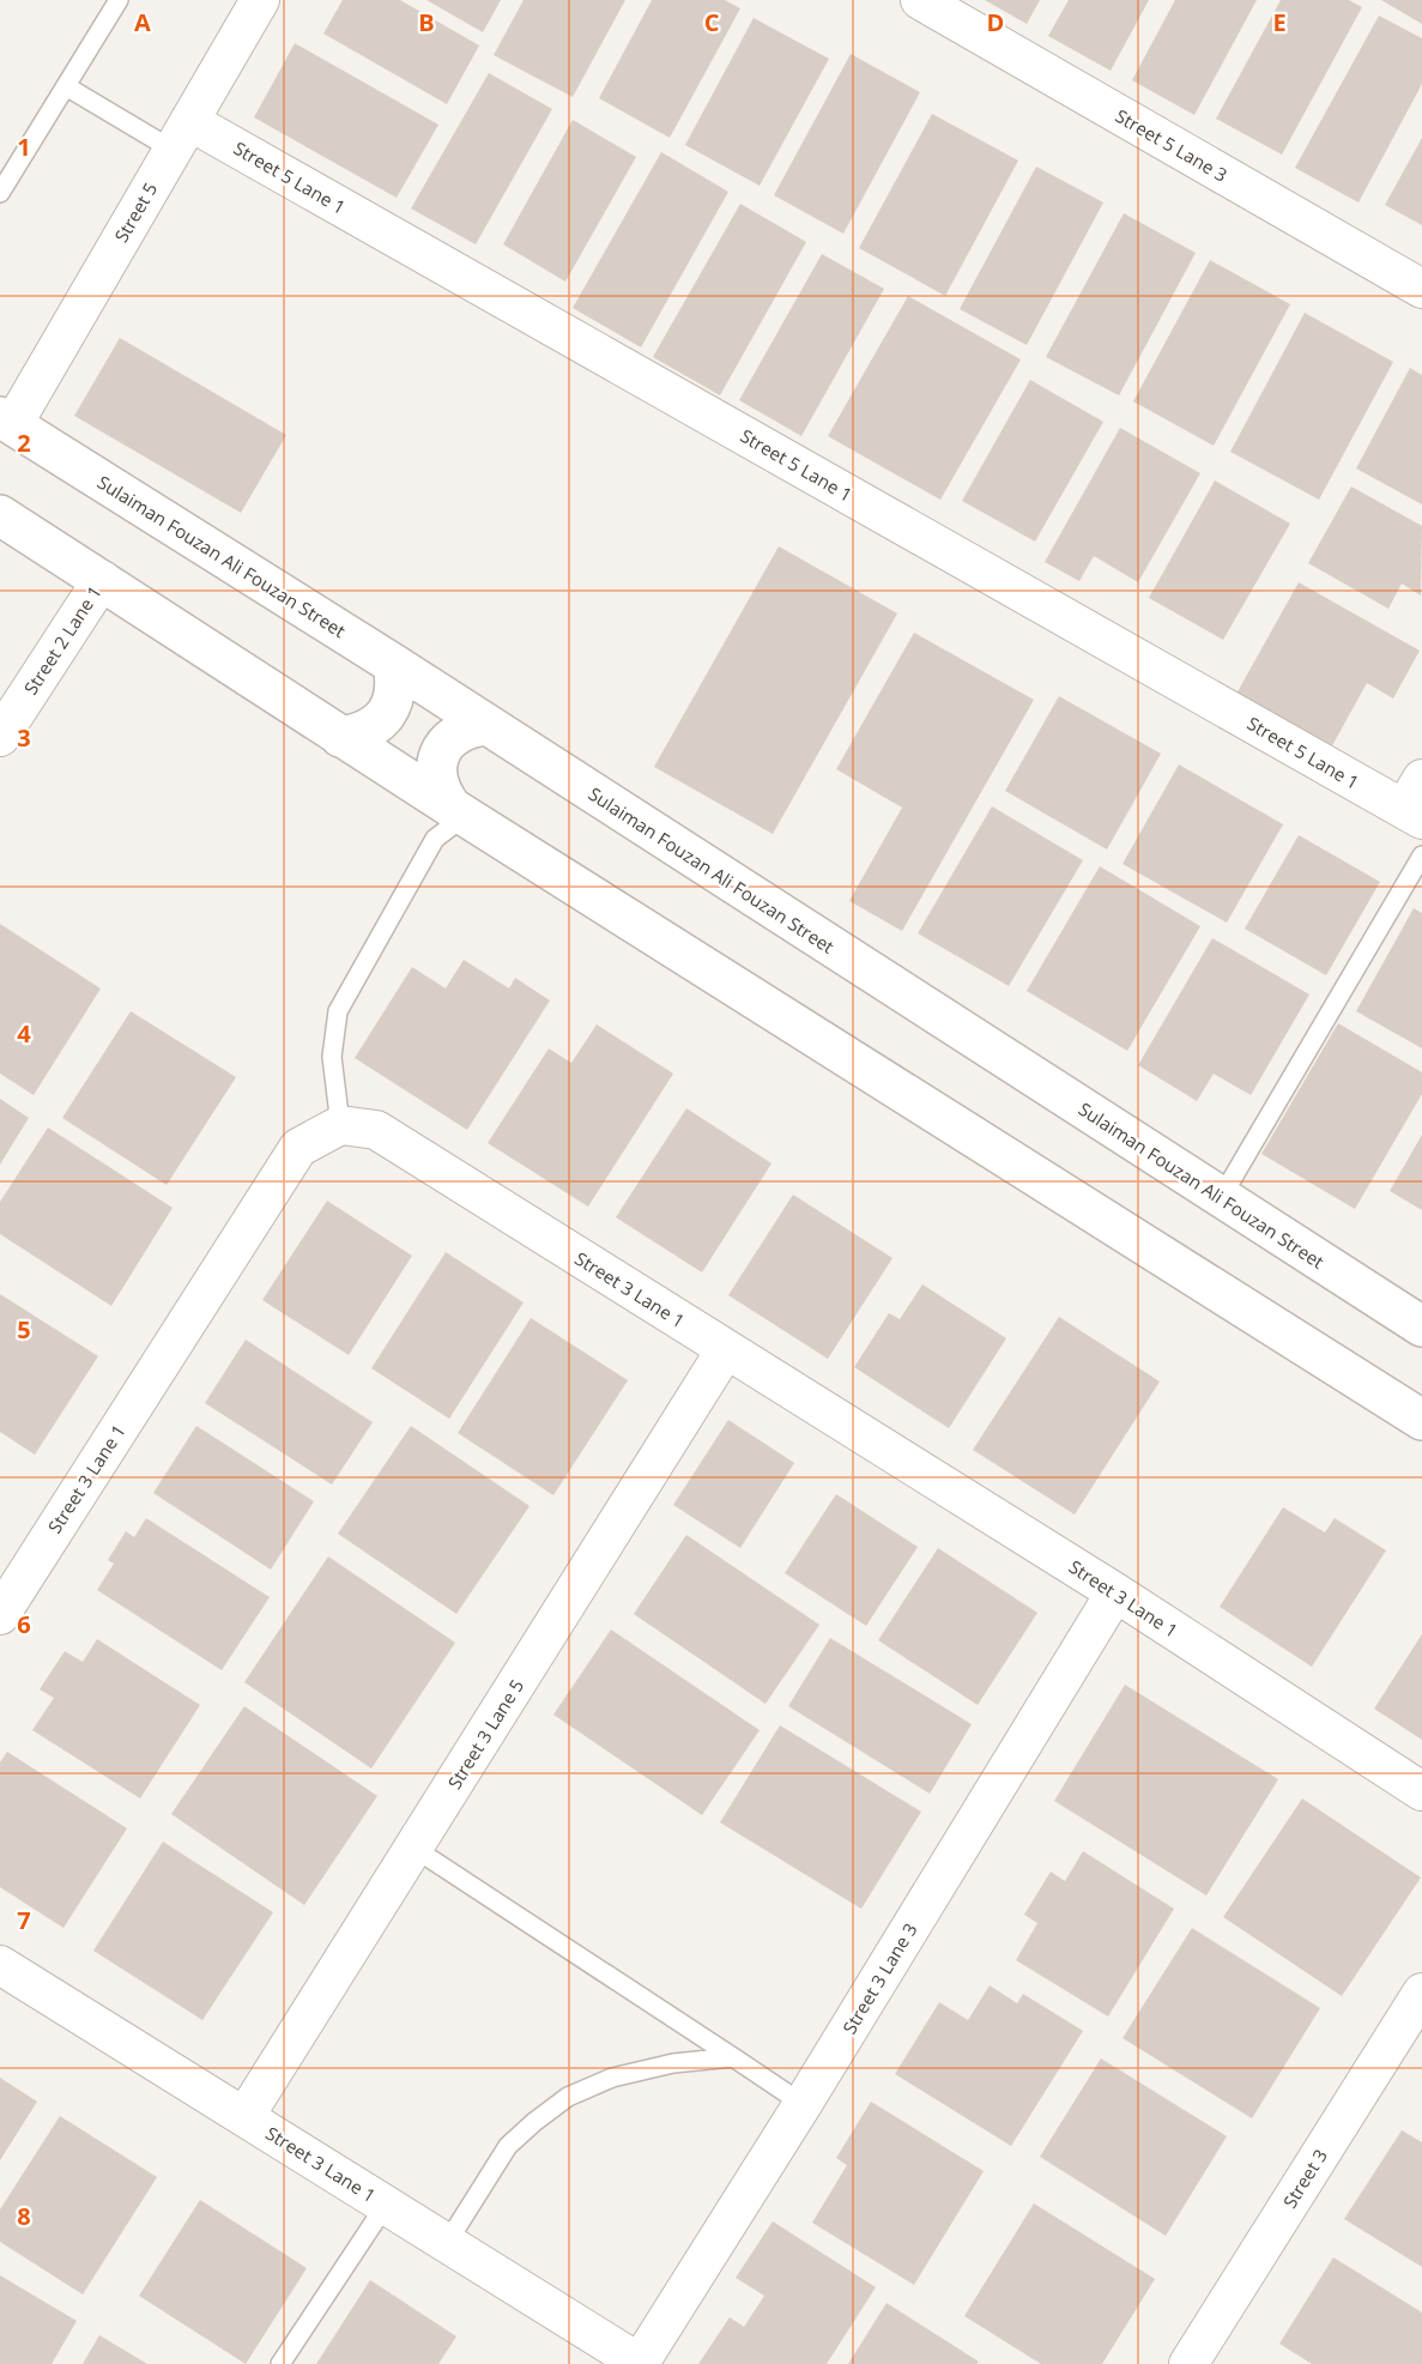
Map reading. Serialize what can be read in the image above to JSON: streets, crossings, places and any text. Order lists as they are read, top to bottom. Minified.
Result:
{"streets":{"street":["Street 5 Lane 3","Street 5 Lane 1","Street 5","Sulaiman Fouzan Ali Fouzan Street","Street 2 Lane 1","Street 3 Lane 1","Street 3 Lane 5","Street 3 Lane 3","Street 3"]},"crossings":[["Street 5 Lane 1","Street 5"],["Street 5","Sulaiman Fouzan Ali Fouzan Street"],["Street 3 Lane 1","Street 3 Lane 5"],["Street 3 Lane 1","Street 3 Lane 3"]],"grid":{"columns":["A","B","C","D","E"],"rows":["1","2","3","4","5","6","7","8"]}}
